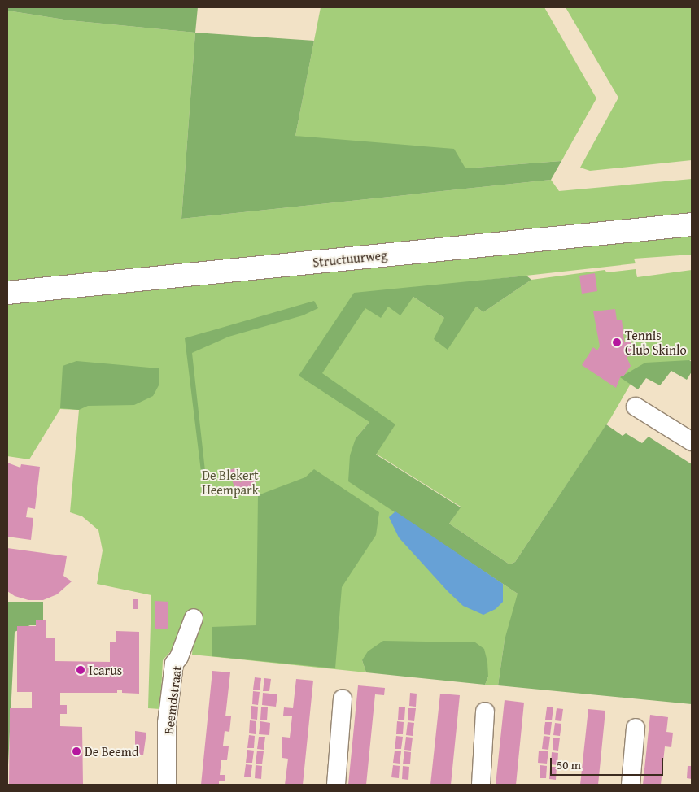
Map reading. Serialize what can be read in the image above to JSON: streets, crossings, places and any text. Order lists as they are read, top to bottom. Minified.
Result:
{"streets":{"main road":["Structuurweg"],"street":["Beemdstraat"]},"parks":["De Blekert Heempark"],"places":["Tennis Club Skinlo","Icarus","De Beemd"],"scale_bar":"50 m"}
